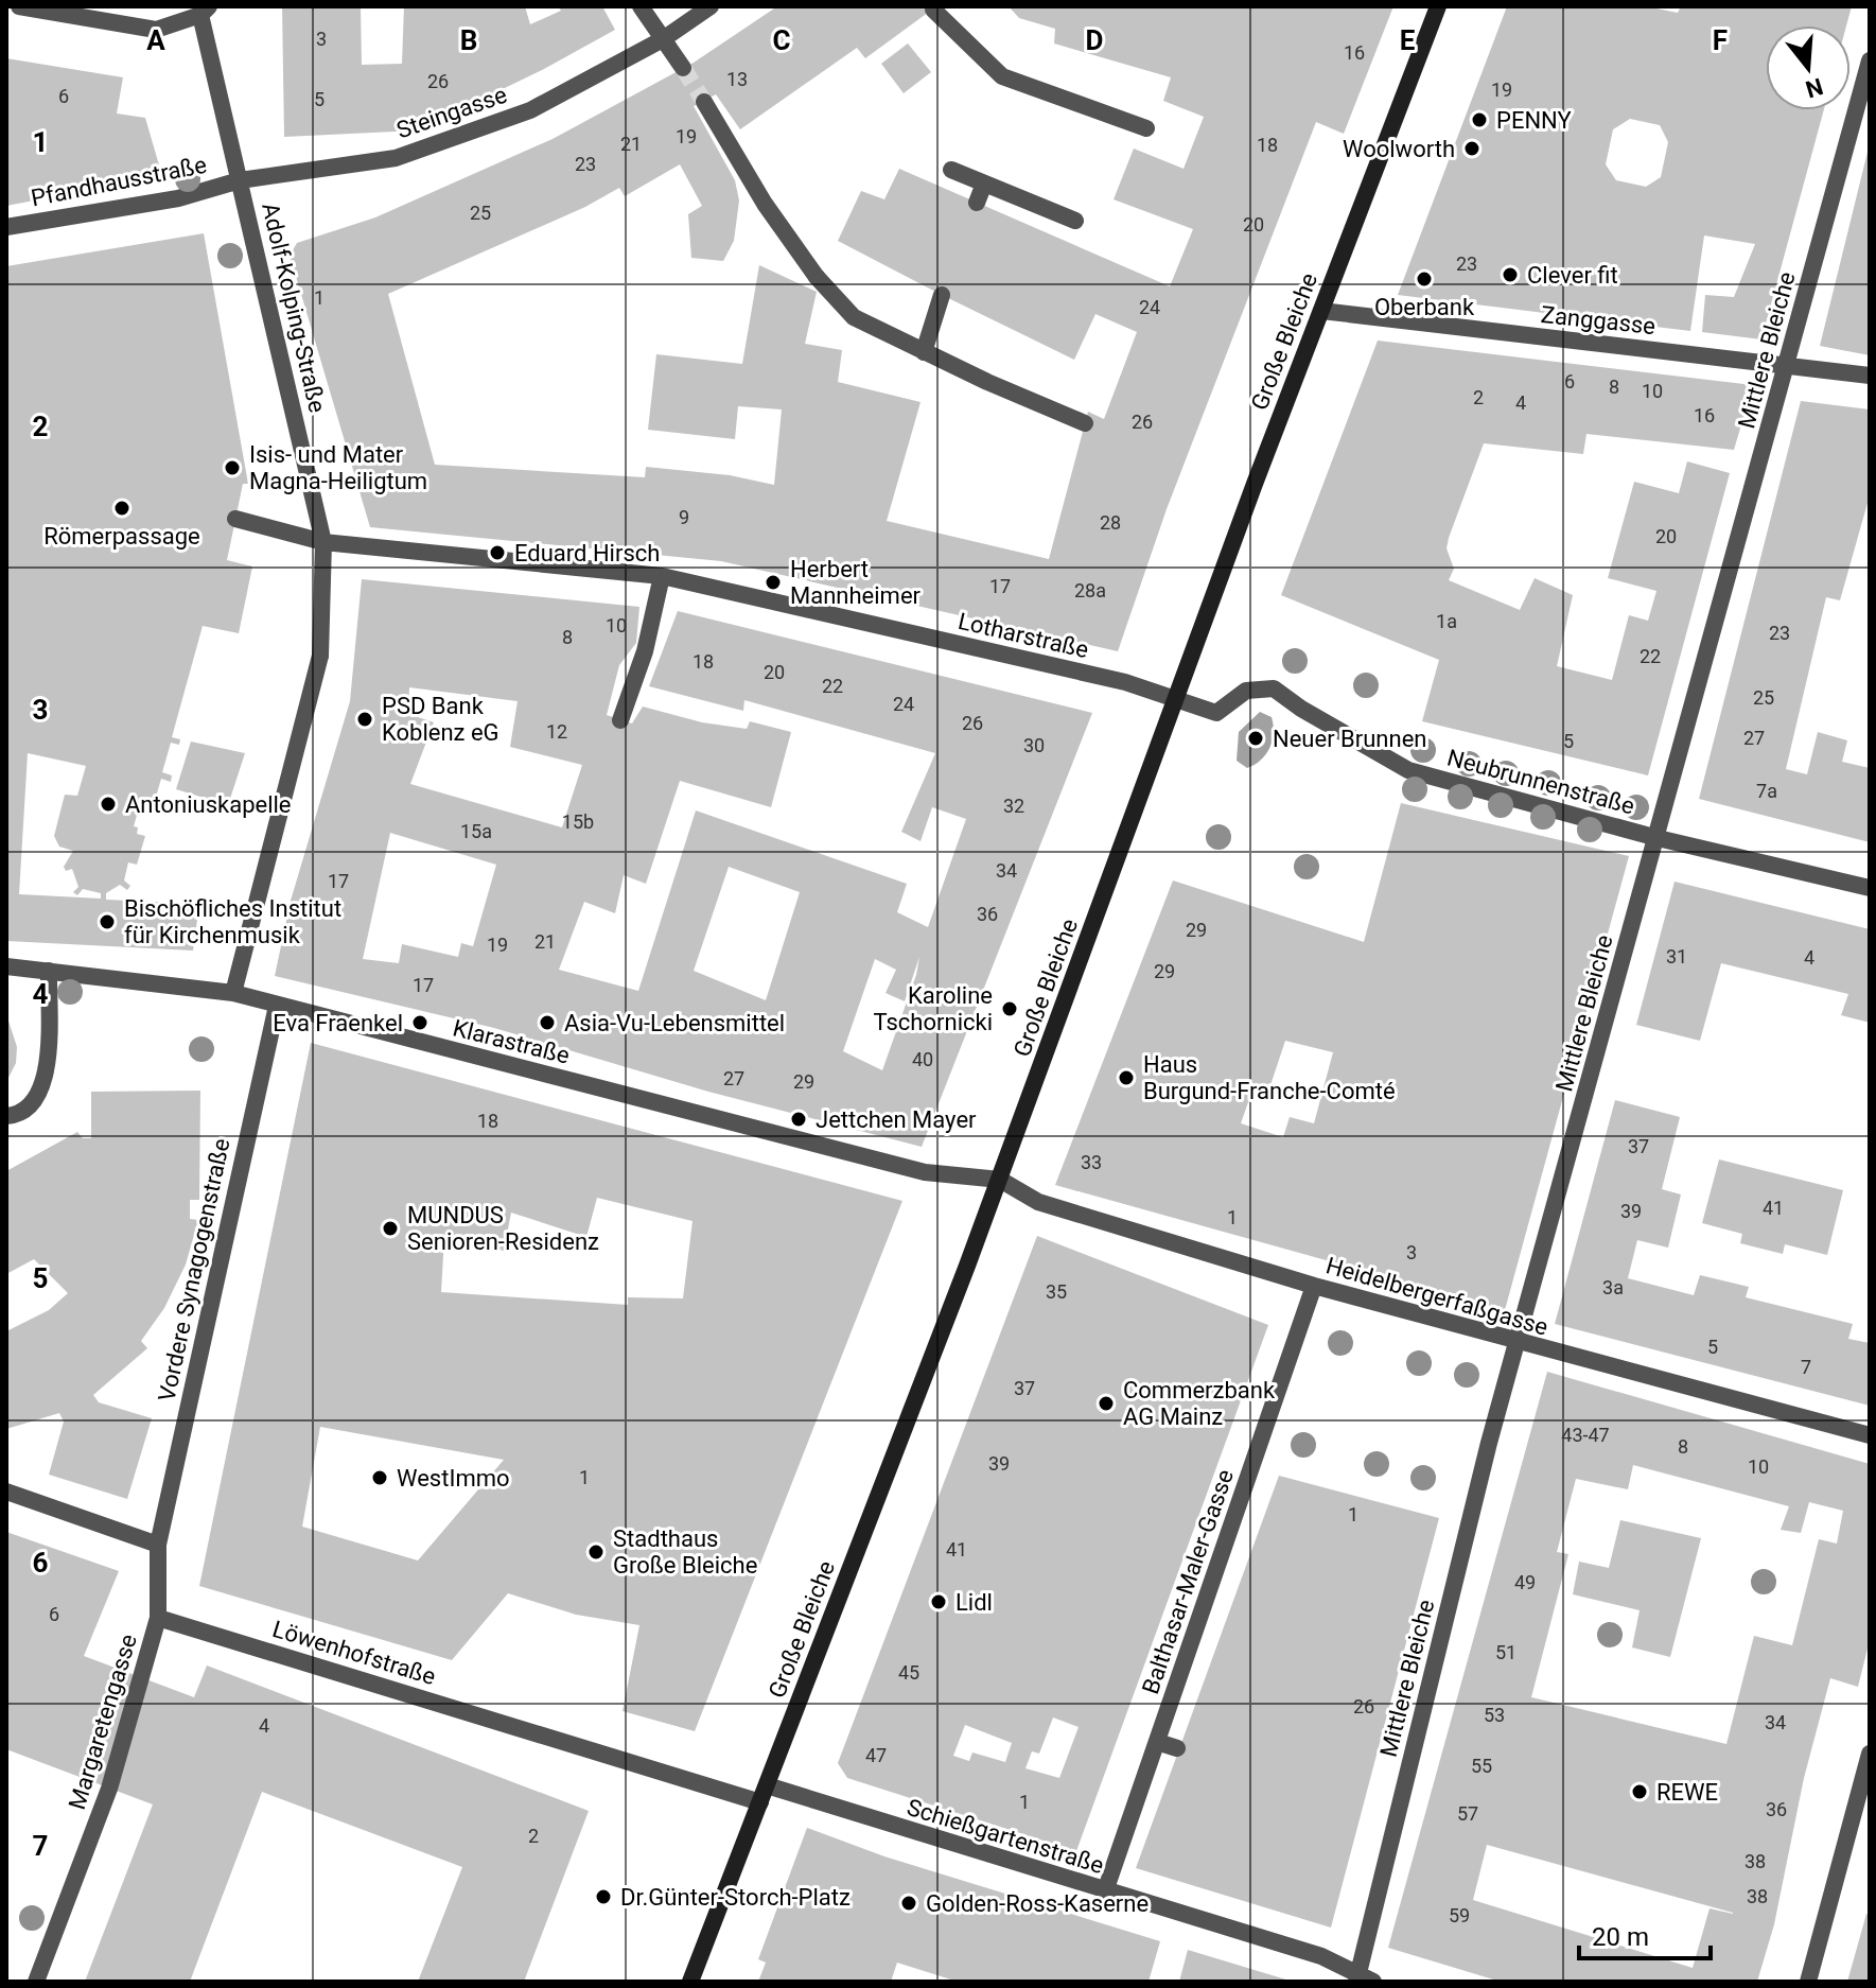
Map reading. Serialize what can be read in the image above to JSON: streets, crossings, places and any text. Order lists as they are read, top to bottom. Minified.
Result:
{"streets":{"main road":["Große Bleiche"],"street":["Steingasse","Pfandhausstraße","Adolf-Kolping-Straße","Zanggasse","Mittlere Bleiche","Lotharstraße","Neubrunnenstraße","Klarastraße","Vordere Synagogenstraße","Heidelbergerfaßgasse","Balthasar-Maler-Gasse","Löwenhofstraße","Margaretengasse","Schießgartenstraße"]},"crossings":[["Steingasse","Pfandhausstraße"],["Steingasse","Adolf-Kolping-Straße"],["Pfandhausstraße","Adolf-Kolping-Straße"],["Adolf-Kolping-Straße","Lotharstraße"],["Adolf-Kolping-Straße","Klarastraße"],["Zanggasse","Große Bleiche"],["Zanggasse","Mittlere Bleiche"],["Große Bleiche","Lotharstraße"],["Große Bleiche","Neubrunnenstraße"],["Große Bleiche","Klarastraße"],["Große Bleiche","Heidelbergerfaßgasse"],["Große Bleiche","Löwenhofstraße"],["Große Bleiche","Schießgartenstraße"],["Mittlere Bleiche","Neubrunnenstraße"],["Mittlere Bleiche","Heidelbergerfaßgasse"],["Mittlere Bleiche","Schießgartenstraße"],["Lotharstraße","Neubrunnenstraße"],["Klarastraße","Vordere Synagogenstraße"],["Klarastraße","Heidelbergerfaßgasse"],["Heidelbergerfaßgasse","Balthasar-Maler-Gasse"],["Balthasar-Maler-Gasse","Schießgartenstraße"],["Löwenhofstraße","Margaretengasse"],["Löwenhofstraße","Schießgartenstraße"]],"places":["PENNY","Woolworth","Clever fit","Oberbank","Isis- und Mater Magna-Heiligtum","Römerpassage","Eduard Hirsch","Herbert Mannheimer","PSD Bank Koblenz eG","Neuer Brunnen","Antoniuskapelle","Bischöfliches Institut für Kirchenmusik","Karoline Tschornicki","Eva Fraenkel","Asia-Vu-Lebensmittel","Haus Burgund-Franche-Comté","Jettchen Mayer","MUNDUS Senioren-Residenz","Commerzbank AG Mainz","WestImmo","Stadthaus Große Bleiche","Lidl","REWE","Dr.Günter-Storch-Platz","Golden-Ross-Kaserne"],"house_numbers":["3","16","13","26","19","6","5","19","21","18","23","25","20","23","1","24","6","8","10","2","4","16","26","9","28","20","17","28a","1a","10","23","8","22","18","20","22","25","24","26","12","27","5","30","7a","32","15b","15a","34","17","36","29","21","19","31","4","29","17","40","27","29","18","37","33","41","39","1","3","3a","35","5","7","37","43-47","8","39","10","1","1","41","49","6","51","45","26","53","34","4","47","55","1","36","57","2","38","38","59"],"scale_bar":"20 m","north":"bottom","grid":{"columns":["A","B","C","D","E","F"],"rows":["1","2","3","4","5","6","7"]}}
